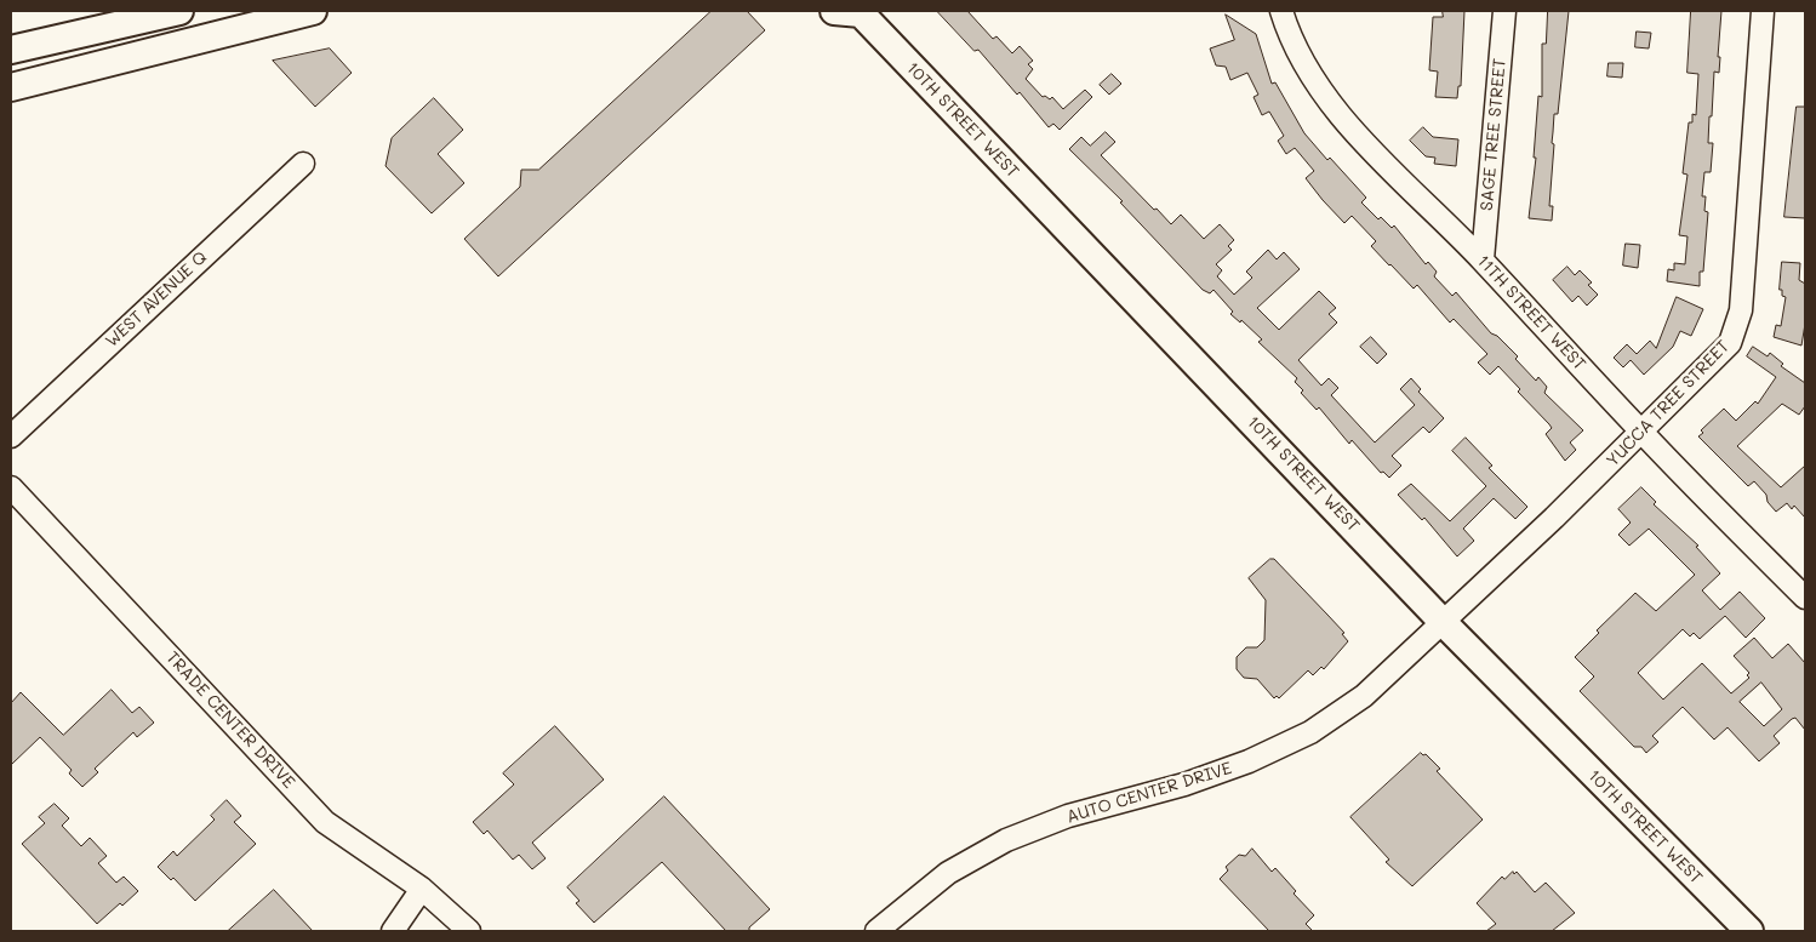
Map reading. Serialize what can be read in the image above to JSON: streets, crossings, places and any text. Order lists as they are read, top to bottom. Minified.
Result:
{"streets":{"main road":["10TH STREET WEST"],"street":["SAGE TREE STREET","WEST AVENUE Q","11TH STREET WEST","YUCCA TREE STREET","TRADE CENTER DRIVE","AUTO CENTER DRIVE"]},"crossings":[["10TH STREET WEST","YUCCA TREE STREET"],["10TH STREET WEST","AUTO CENTER DRIVE"],["SAGE TREE STREET","11TH STREET WEST"],["11TH STREET WEST","YUCCA TREE STREET"],["YUCCA TREE STREET","AUTO CENTER DRIVE"]]}
